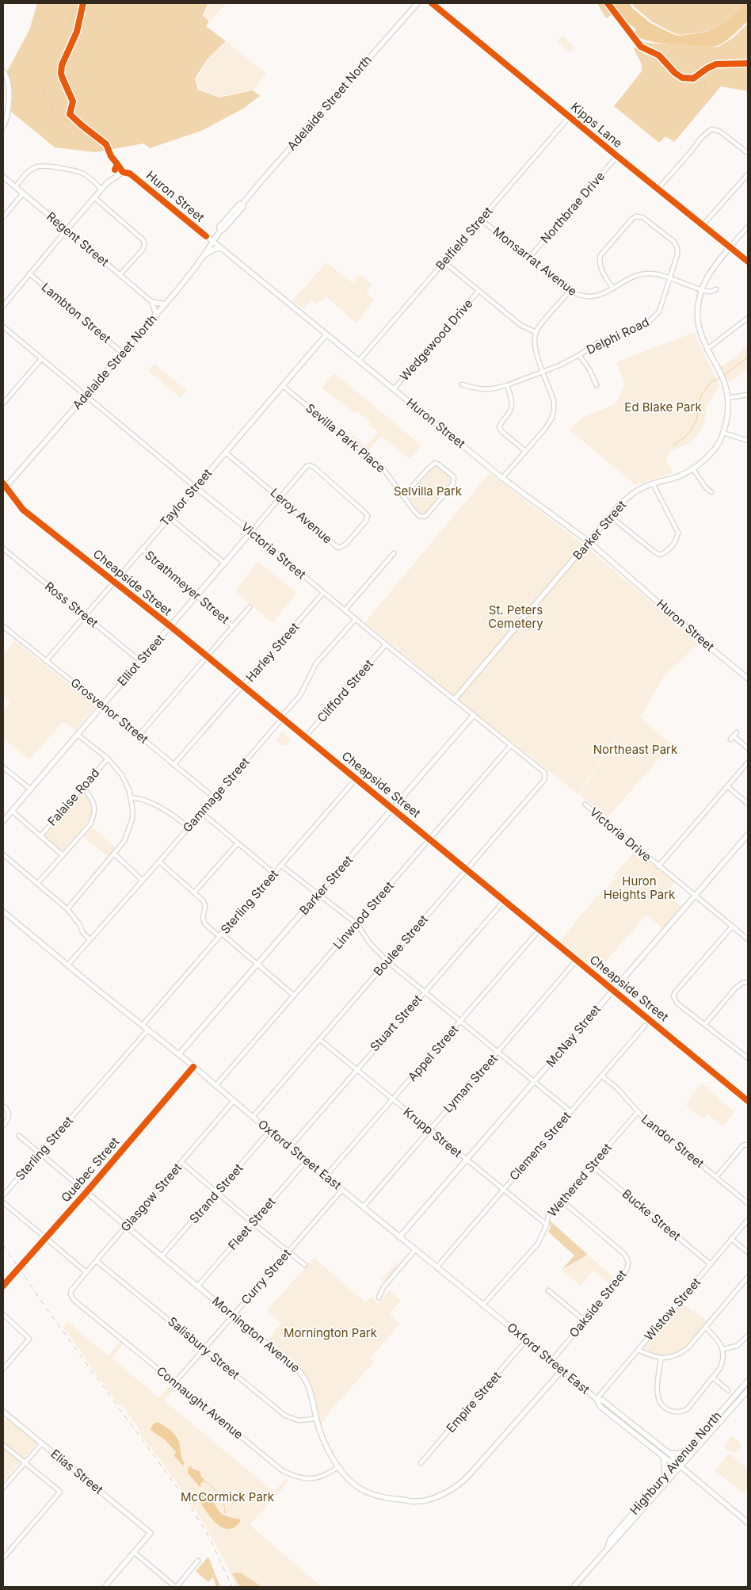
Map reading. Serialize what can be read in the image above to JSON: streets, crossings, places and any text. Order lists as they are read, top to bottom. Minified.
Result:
{"streets":{"street":["Adelaide Street North","Kipps Lane","Huron Street","Northbrae Drive","Belfield Street","Regent Street","Monsarrat Avenue","Lambton Street","Delphi Road","Wedgewood Drive","Sevilla Park Place","Taylor Street","Leroy Avenue","Barker Street","Victoria Street","Cheapside Street","Strathmeyer Street","Ross Street","Harley Street","Elliot Street","Clifford Street","Grosvenor Street","Gammage Street","Falaise Road","Victoria Drive","Sterling Street","Linwood Street","Boulee Street","Stuart Street","McNay Street","Appel Street","Lyman Street","Krupp Street","Landor Street","Clemens Street","Oxford Street East","Quebec Street","Wethered Street","Strand Street","Glasgow Street","Bucke Street","Fleet Street","Curry Street","Oakside Street","Wistow Street","Mornington Avenue","Salisbury Street","Empire Street","Connaught Avenue","Highbury Avenue North","Elias Street"]},"crossings":[["Adelaide Street North","Huron Street"],["Adelaide Street North","Lambton Street"],["Adelaide Street North","Victoria Street"],["Adelaide Street North","Cheapside Street"],["Kipps Lane","Northbrae Drive"],["Kipps Lane","Belfield Street"],["Kipps Lane","Barker Street"],["Huron Street","Belfield Street"],["Huron Street","Wedgewood Drive"],["Huron Street","Taylor Street"],["Huron Street","Barker Street"],["Northbrae Drive","Monsarrat Avenue"],["Belfield Street","Monsarrat Avenue"],["Monsarrat Avenue","Delphi Road"],["Monsarrat Avenue","Barker Street"],["Sevilla Park Place","Taylor Street"],["Taylor Street","Leroy Avenue"],["Taylor Street","Victoria Street"],["Taylor Street","Cheapside Street"],["Taylor Street","Strathmeyer Street"],["Taylor Street","Ross Street"],["Taylor Street","Grosvenor Street"],["Leroy Avenue","Elliot Street"],["Barker Street","Victoria Street"],["Barker Street","Cheapside Street"],["Barker Street","Oxford Street East"],["Victoria Street","Harley Street"],["Victoria Street","Elliot Street"],["Victoria Street","Clifford Street"],["Victoria Street","Gammage Street"],["Victoria Street","Linwood Street"],["Victoria Street","Boulee Street"],["Cheapside Street","Harley Street"],["Cheapside Street","Elliot Street"],["Cheapside Street","Clifford Street"],["Cheapside Street","Gammage Street"],["Cheapside Street","Sterling Street"],["Cheapside Street","Linwood Street"],["Cheapside Street","Boulee Street"],["Cheapside Street","Stuart Street"],["Cheapside Street","McNay Street"],["Cheapside Street","Appel Street"],["Cheapside Street","Lyman Street"],["Strathmeyer Street","Elliot Street"],["Ross Street","Elliot Street"],["Harley Street","Grosvenor Street"],["Elliot Street","Grosvenor Street"],["Grosvenor Street","Gammage Street"],["Gammage Street","Oxford Street East"],["Victoria Drive","McNay Street"],["Sterling Street","Oxford Street East"],["Sterling Street","Mornington Avenue"],["Linwood Street","Oxford Street East"],["Boulee Street","Krupp Street"],["Boulee Street","Oxford Street East"],["Stuart Street","Krupp Street"],["Stuart Street","Oxford Street East"],["McNay Street","Krupp Street"],["McNay Street","Oxford Street East"],["Appel Street","Krupp Street"],["Appel Street","Oxford Street East"],["Lyman Street","Krupp Street"],["Lyman Street","Oxford Street East"],["Krupp Street","Clemens Street"],["Krupp Street","Wethered Street"],["Landor Street","Clemens Street"],["Landor Street","Wethered Street"],["Clemens Street","Oxford Street East"],["Oxford Street East","Quebec Street"],["Oxford Street East","Wethered Street"],["Oxford Street East","Strand Street"],["Oxford Street East","Glasgow Street"],["Oxford Street East","Fleet Street"],["Oxford Street East","Curry Street"],["Oxford Street East","Oakside Street"],["Oxford Street East","Wistow Street"],["Oxford Street East","Mornington Avenue"],["Oxford Street East","Empire Street"],["Oxford Street East","Highbury Avenue North"],["Quebec Street","Mornington Avenue"],["Wethered Street","Bucke Street"],["Wethered Street","Oakside Street"],["Strand Street","Mornington Avenue"],["Glasgow Street","Mornington Avenue"],["Glasgow Street","Salisbury Street"],["Glasgow Street","Connaught Avenue"],["Bucke Street","Wistow Street"],["Fleet Street","Mornington Avenue"],["Curry Street","Mornington Avenue"],["Curry Street","Salisbury Street"],["Curry Street","Connaught Avenue"],["Mornington Avenue","Salisbury Street"],["Mornington Avenue","Connaught Avenue"]],"parks":["Ed Blake Park","Selvilla Park","St. Peters Cemetery","Northeast Park","Huron Heights Park","Mornington Park","McCormick Park"]}
